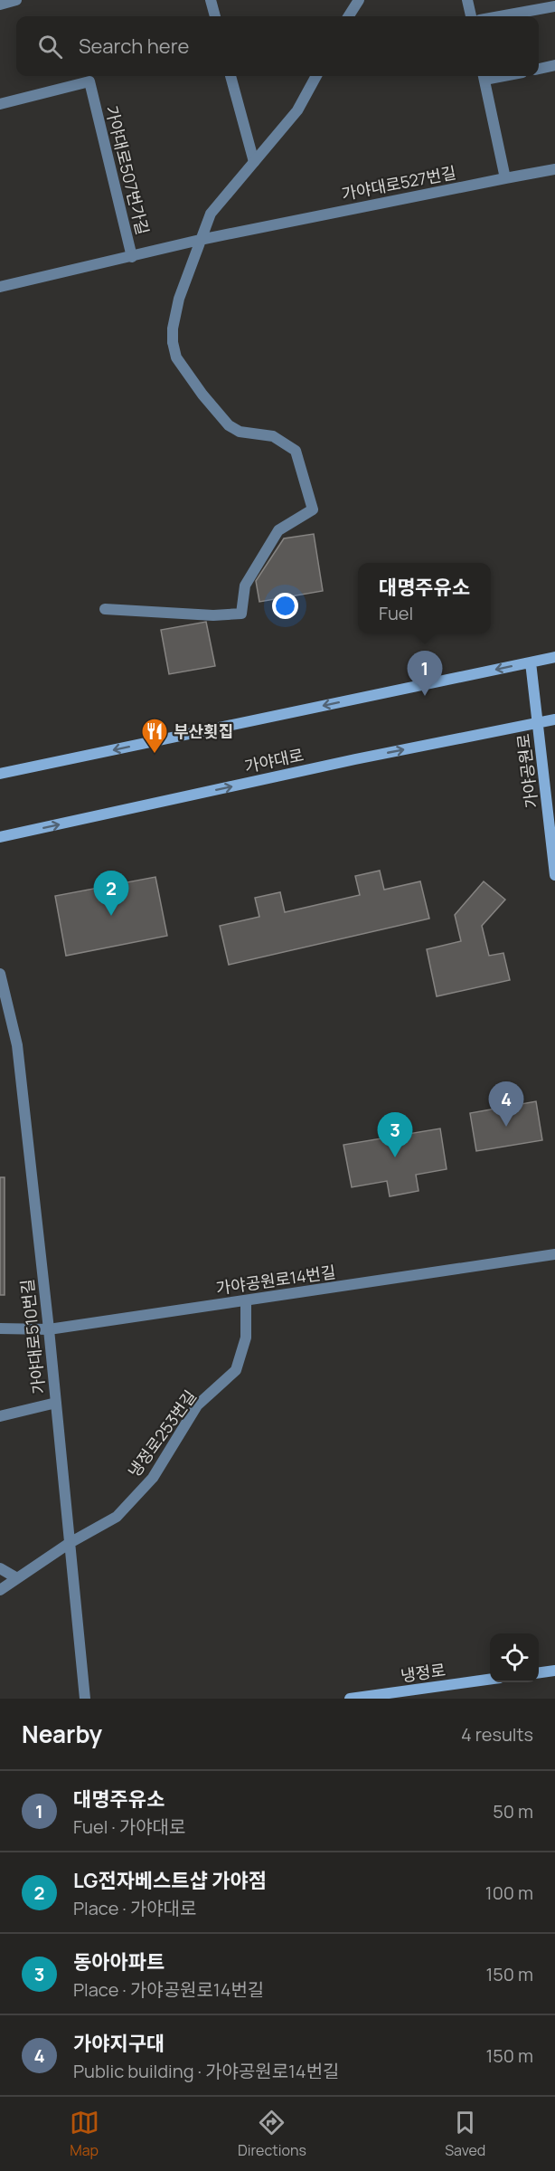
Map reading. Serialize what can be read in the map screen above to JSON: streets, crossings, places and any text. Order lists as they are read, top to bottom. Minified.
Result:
{"streets":{"main road":["가야대로","가야공원로","냉정로"],"street":["가야대로507번가길","가야대로527번길","가야공원로14번길","가야대로510번길","냉정로253번길"]},"crossings":[["가야대로507번가길","가야대로527번길"],["가야대로","가야공원로"],["가야공원로14번길","가야대로510번길"],["가야공원로14번길","냉정로253번길"],["가야대로510번길","냉정로253번길"]],"places":{"restaurant":["부산횟집"]},"page":{"search":"Search here","popup":["대명주유소","Fuel"],"pins":["1","2","4","3"],"heading":["Nearby","4 results"],"list":[{"mark":"1","name":"대명주유소","note":"Fuel · 가야대로","value":"50 m"},{"mark":"2","name":"LG전자베스트샵 가야점","note":"Place · 가야대로","value":"100 m"},{"mark":"3","name":"동아아파트","note":"Place · 가야공원로14번길","value":"150 m"},{"mark":"4","name":"가야지구대","note":"Public building · 가야공원로14번길","value":"150 m"}],"nav":["Map","Directions","Saved"]}}
